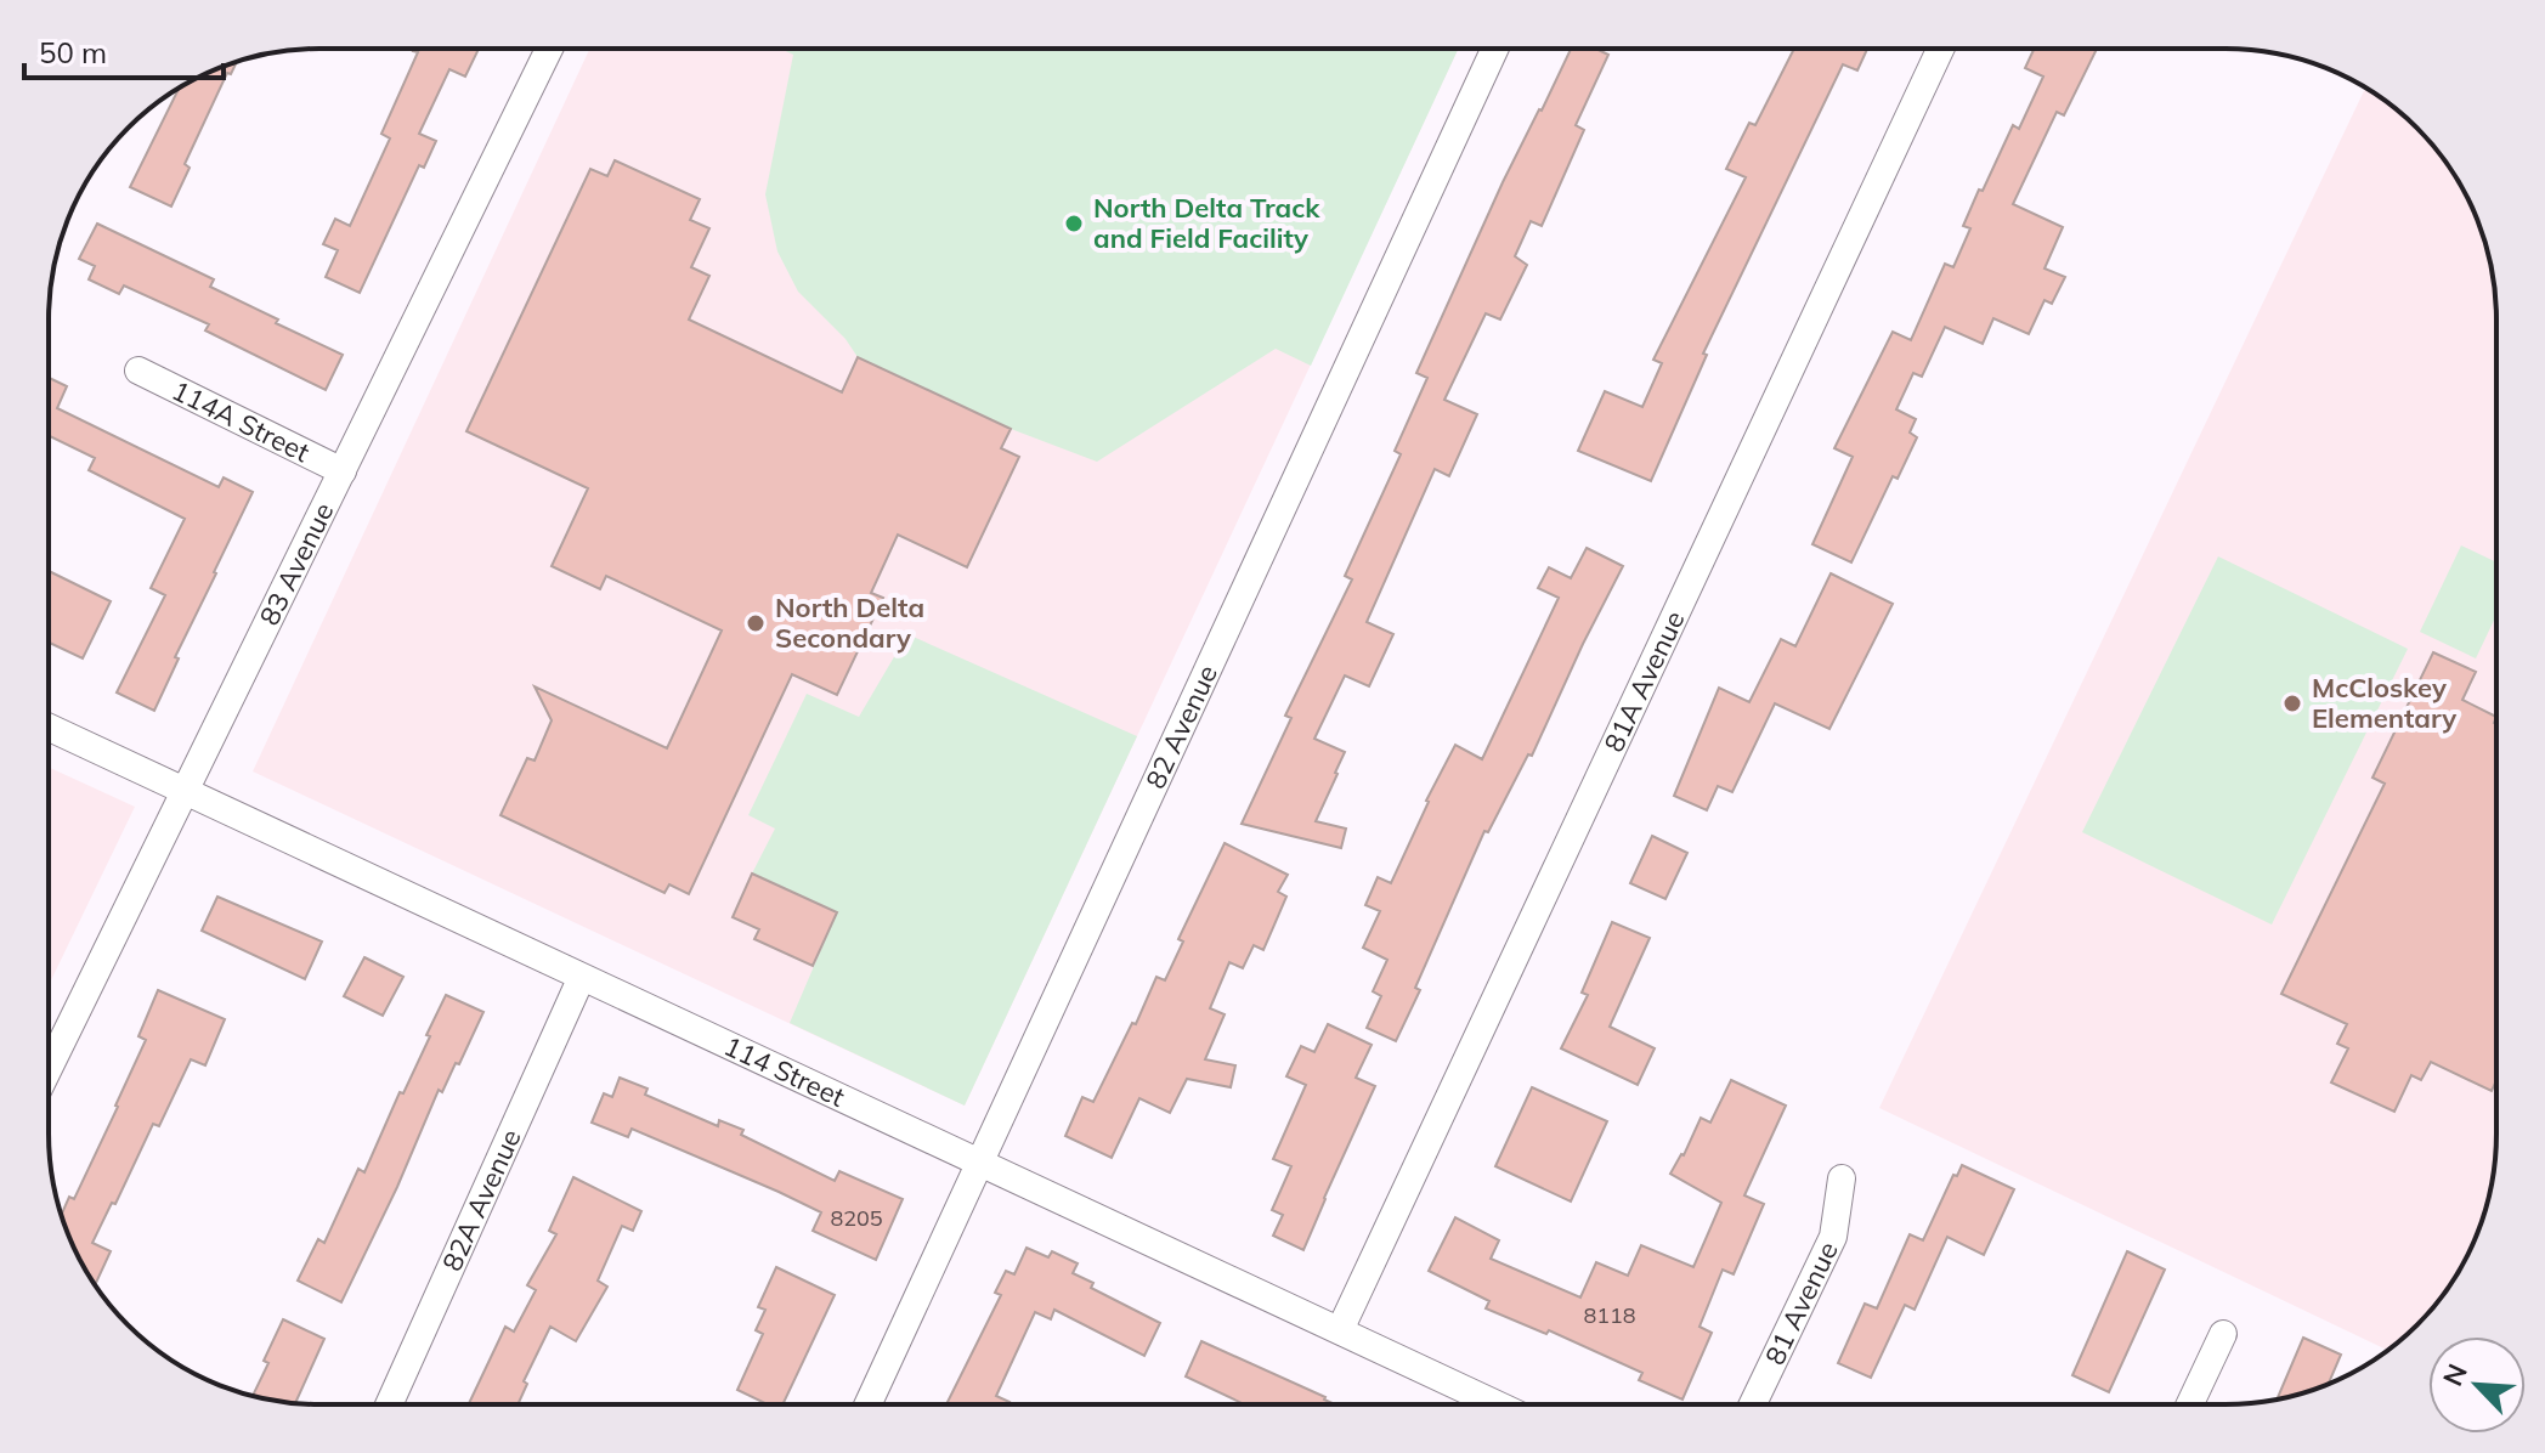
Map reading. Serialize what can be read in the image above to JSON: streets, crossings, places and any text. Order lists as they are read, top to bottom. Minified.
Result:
{"streets":{"street":["114A Street","83 Avenue","81A Avenue","82 Avenue","114 Street","82A Avenue","81 Avenue"]},"crossings":[["114A Street","83 Avenue"],["83 Avenue","114 Street"],["81A Avenue","114 Street"],["82 Avenue","114 Street"],["114 Street","82A Avenue"]],"places":["North Delta Track and Field Facility","North Delta Secondary","McCloskey Elementary"],"house_numbers":["8205","8118"],"scale_bar":"50 m","north":"top left"}
